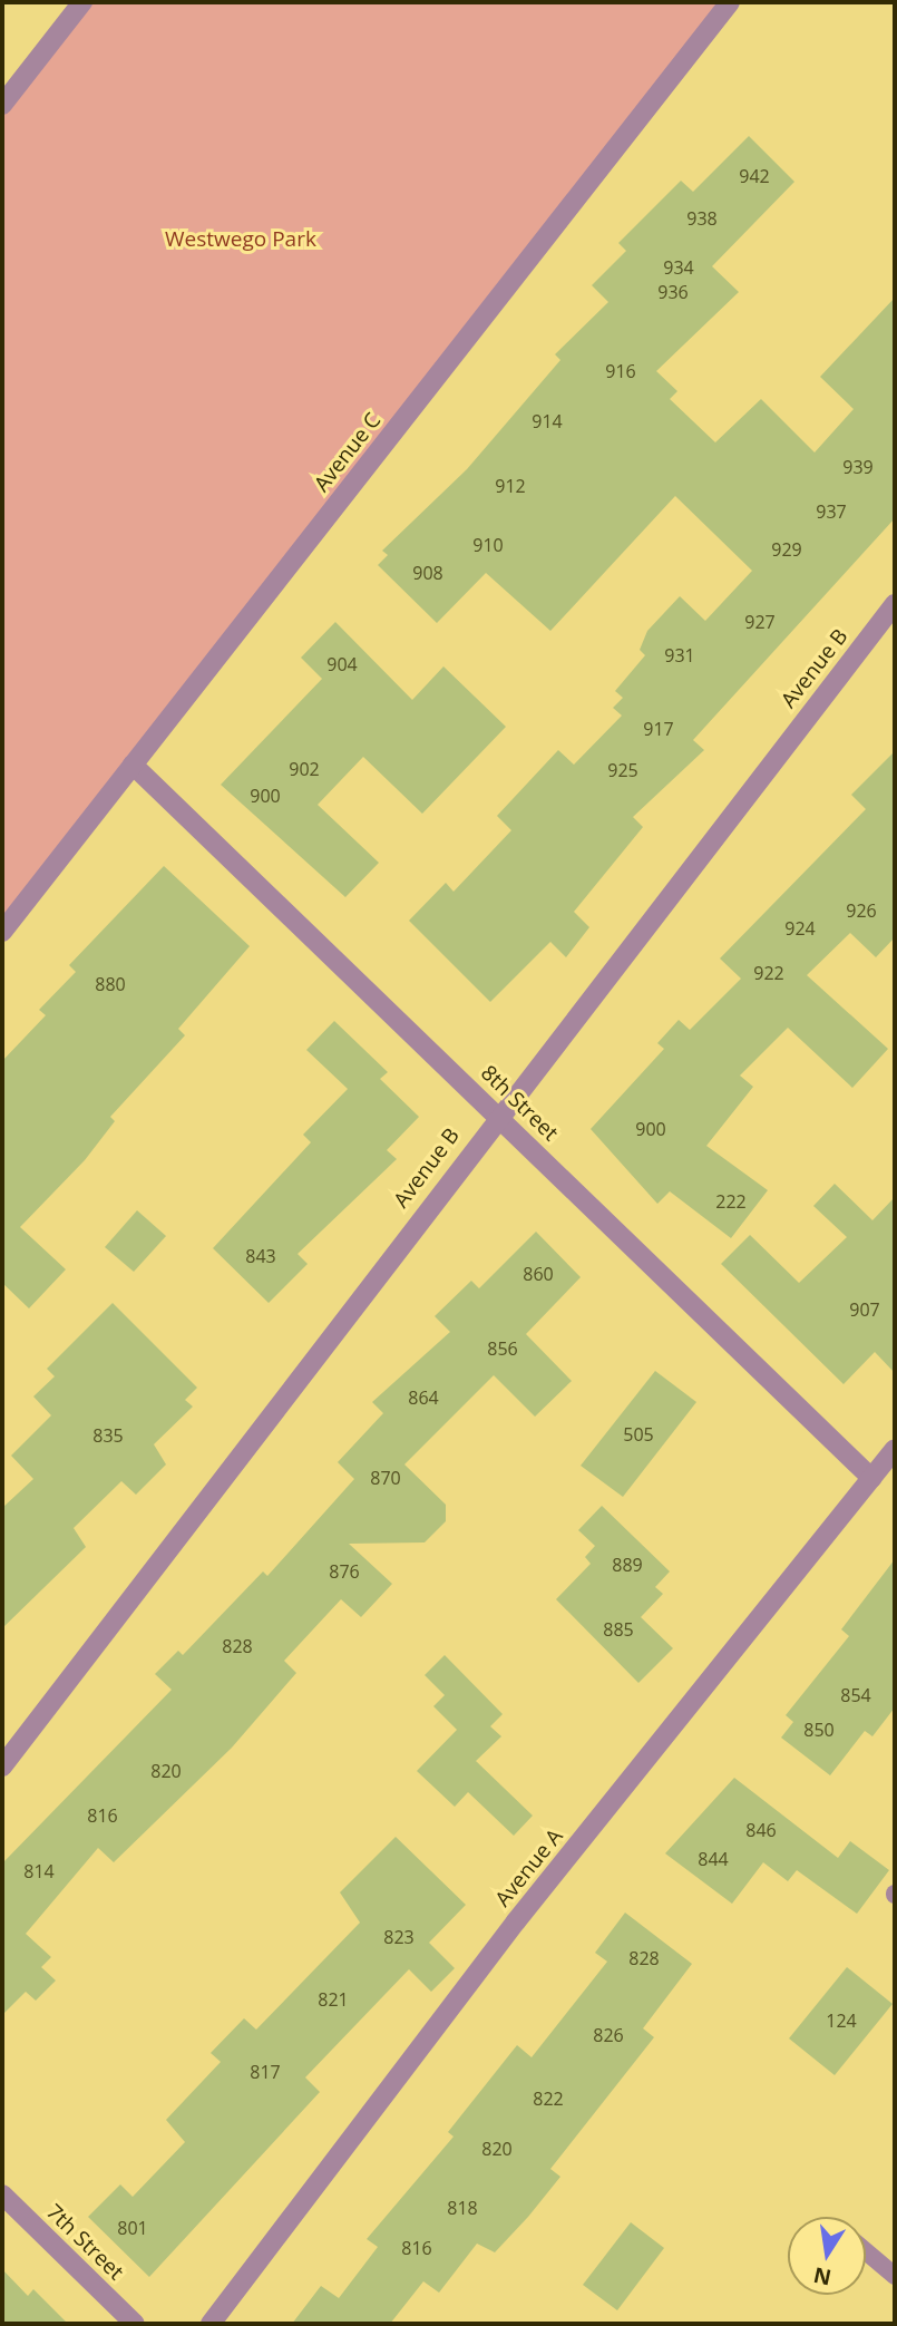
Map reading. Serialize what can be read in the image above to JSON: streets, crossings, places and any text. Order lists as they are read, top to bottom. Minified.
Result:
{"streets":{"street":["Avenue C","Avenue B","8th Street","Avenue A","7th Street"]},"crossings":[["Avenue C","8th Street"],["Avenue B","8th Street"],["8th Street","Avenue A"]],"parks":["Westwego Park"],"house_numbers":["942","938","934","936","916","914","939","912","937","910","929","908","927","931","904","917","902","925","900","926","924","922","880","900","222","843","860","907","856","864","505","835","870","889","876","885","828","854","850","820","816","846","844","814","823","828","821","124","826","817","822","820","818","801","816"],"north":"bottom"}
